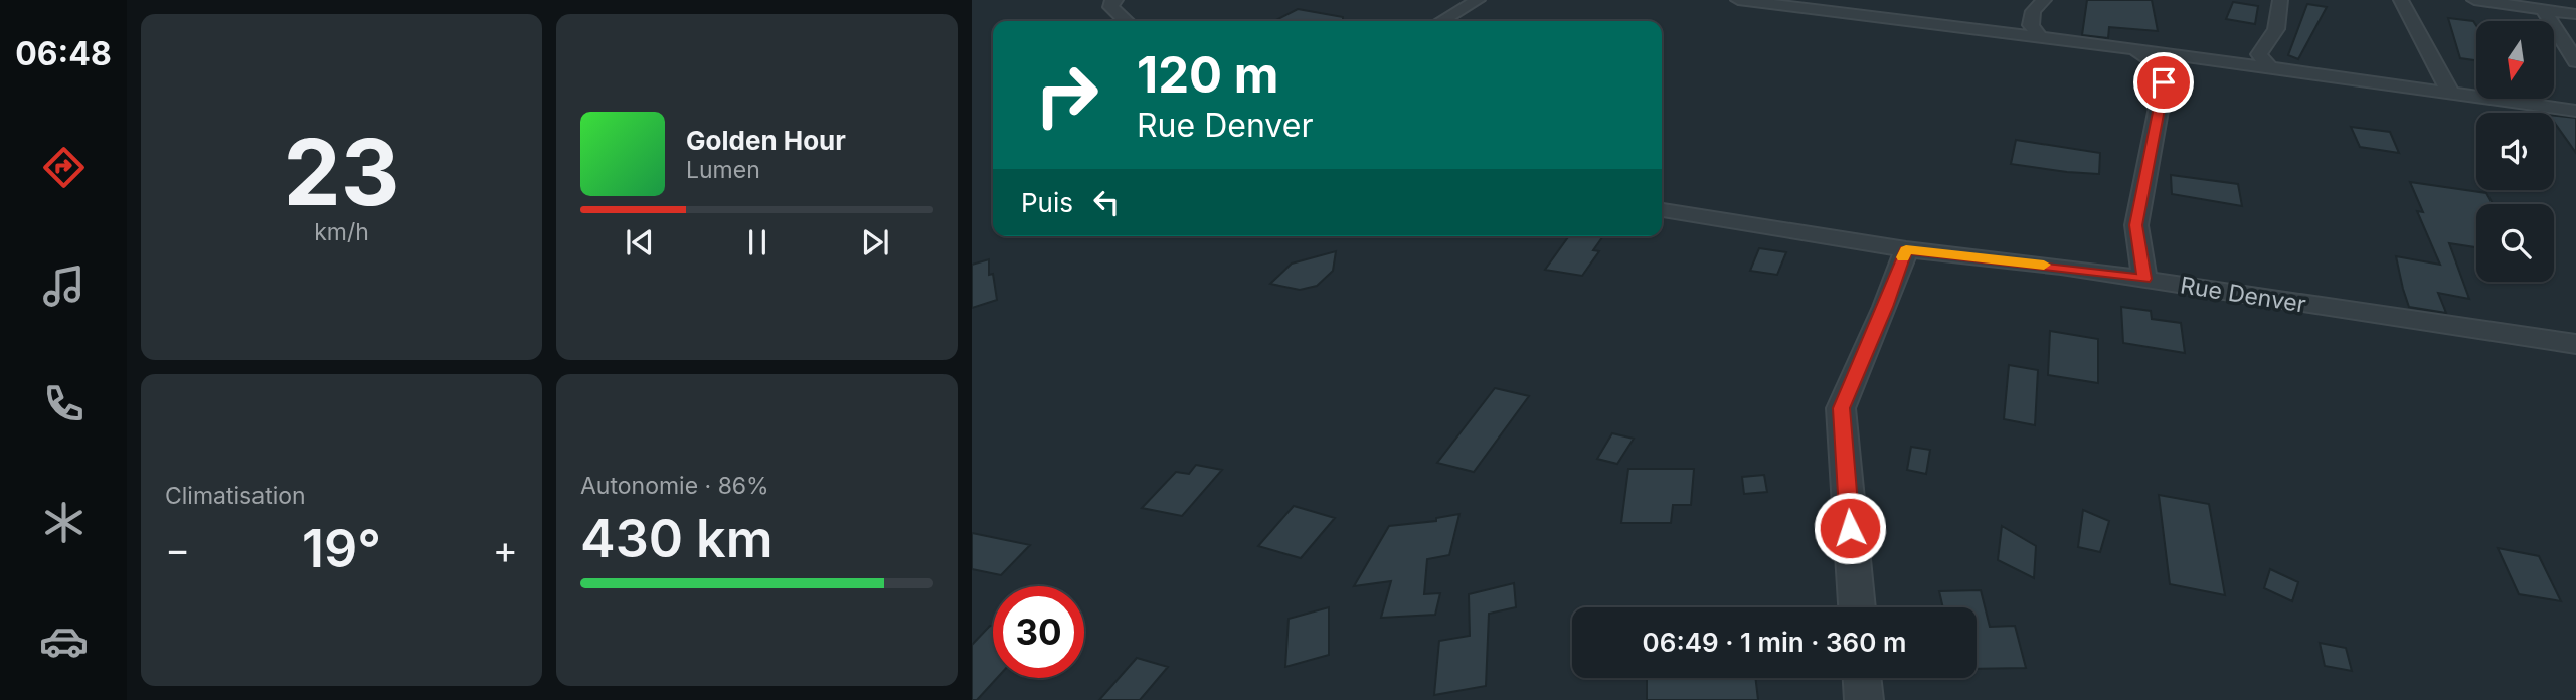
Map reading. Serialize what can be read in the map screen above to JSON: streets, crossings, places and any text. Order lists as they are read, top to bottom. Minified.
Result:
{"streets":{"street":["Rue Denver"]},"north":"bottom","page":{"tabs":"06:48","tile":[["23","km/h"],"Climatisation",["Autonomie · 86%","430 km"]],"turn":["120 m","Rue Denver"],"song":["Golden Hour","Lumen"],"then":"Puis","heat":["−","19°","+"],"limit":"30","trip":"06:49 · 1 min · 360 m"}}
